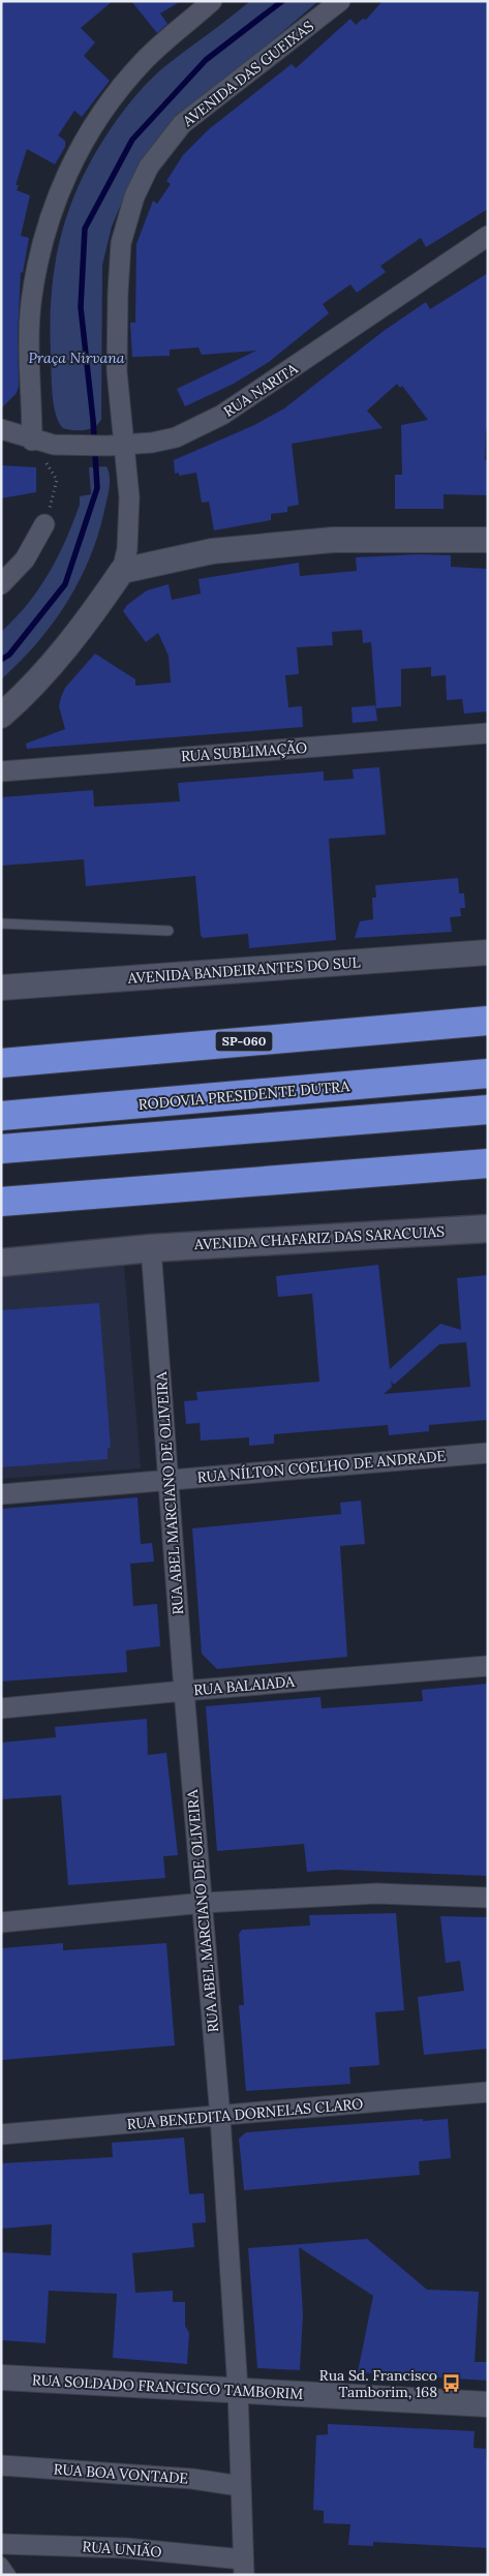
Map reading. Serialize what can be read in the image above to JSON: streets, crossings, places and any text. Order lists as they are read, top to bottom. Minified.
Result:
{"streets":{"highway":["SP-060","RODOVIA PRESIDENTE DUTRA"],"main road":["AVENIDA CHAFARIZ DAS SARACUIAS"],"street":["AVENIDA DAS GUEIXAS","RUA NARITA","RUA SUBLIMAÇÃO","AVENIDA BANDEIRANTES DO SUL","RUA NÍLTON COELHO DE ANDRADE","RUA ABEL MARCIANO DE OLIVEIRA","RUA BALAIADA","RUA BENEDITA DORNELAS CLARO","RUA SOLDADO FRANCISCO TAMBORIM","RUA BOA VONTADE","RUA UNIÃO"]},"crossings":[["AVENIDA DAS GUEIXAS","RUA NARITA"],["AVENIDA CHAFARIZ DAS SARACUIAS","RUA ABEL MARCIANO DE OLIVEIRA"],["RUA NÍLTON COELHO DE ANDRADE","RUA ABEL MARCIANO DE OLIVEIRA"],["RUA ABEL MARCIANO DE OLIVEIRA","RUA BALAIADA"],["RUA ABEL MARCIANO DE OLIVEIRA","RUA BENEDITA DORNELAS CLARO"],["RUA ABEL MARCIANO DE OLIVEIRA","RUA SOLDADO FRANCISCO TAMBORIM"],["RUA ABEL MARCIANO DE OLIVEIRA","RUA BOA VONTADE"],["RUA ABEL MARCIANO DE OLIVEIRA","RUA UNIÃO"]],"parks":["Praça Nirvana"],"places":{"bus stop":["Rua Sd. Francisco Tamborim, 168"]}}
